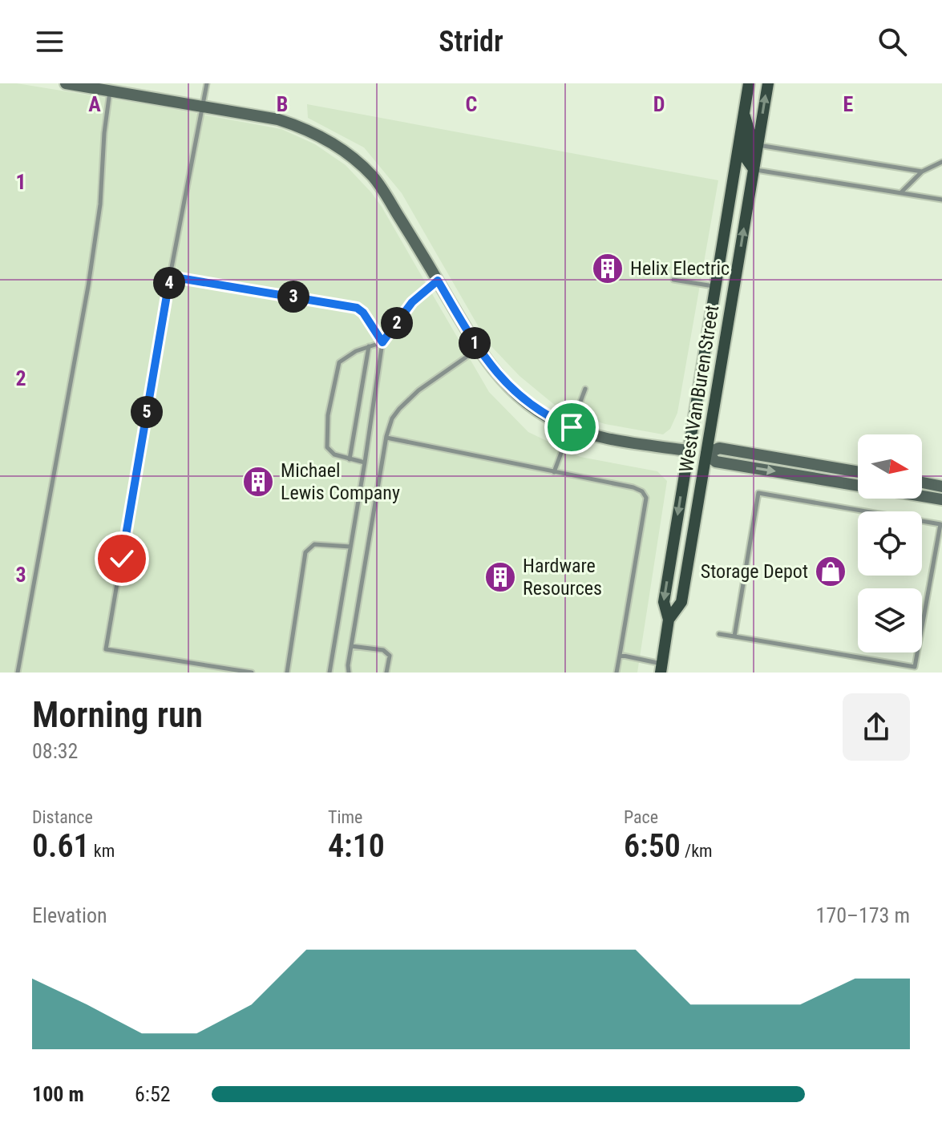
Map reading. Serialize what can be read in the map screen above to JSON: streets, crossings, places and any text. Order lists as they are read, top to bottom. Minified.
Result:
{"streets":{"main road":["West Van Buren Street"]},"places":{"building":["Helix Electric","Michael Lewis Company","Hardware Resources"],"shop":["Storage Depot"]},"north":"right","page":{"header":"Stridr","pins":["4","3","2","1","5"],"heading":["Morning run","08:32"],"stats":[["Distance","0.61 km"],["Time","4:10"],["Pace","6:50 /km"]],"chart":["Elevation","170–173 m"],"list":[{"name":"100 m","note":"6:52"}]},"grid":{"columns":["A","B","C","D","E"],"rows":["1","2","3"]}}
